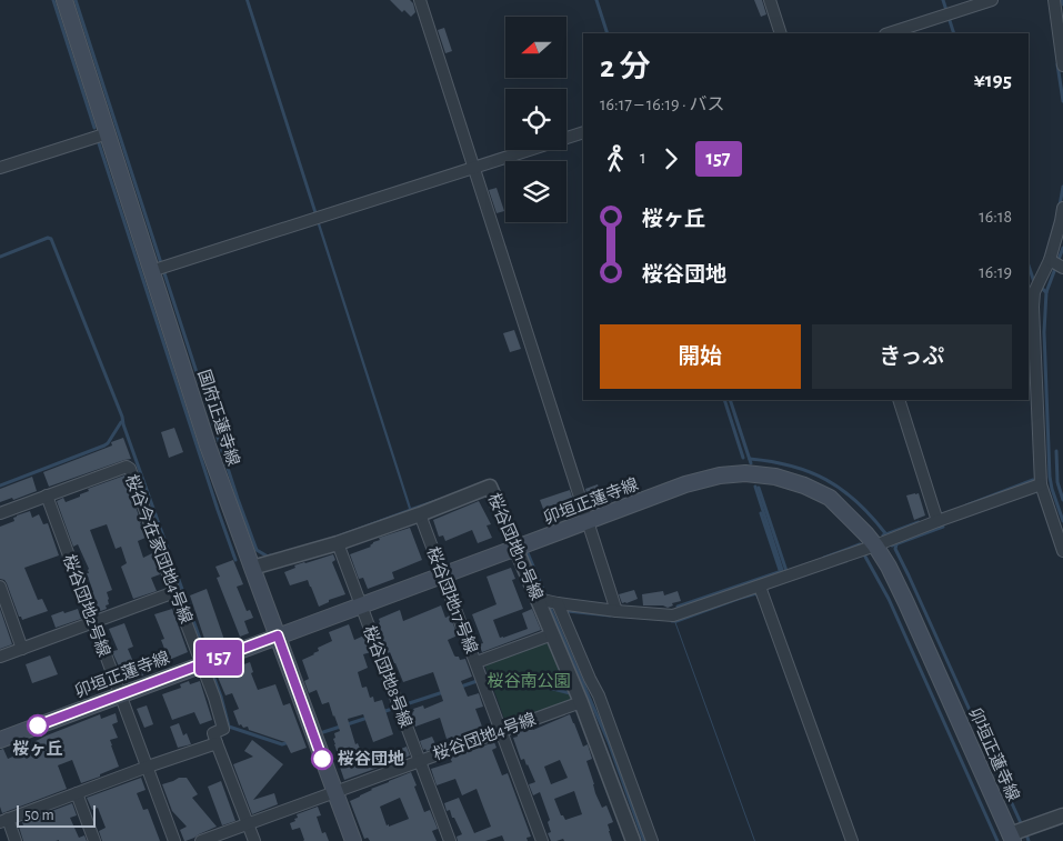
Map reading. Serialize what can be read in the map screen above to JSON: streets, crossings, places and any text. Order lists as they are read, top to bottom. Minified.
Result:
{"streets":{"main road":["国府正蓮寺線","卯垣正蓮寺線"],"street":["桜谷団地10号線","桜谷今在家団地4号線","桜谷団地17号線","桜谷団地2号線","桜谷団地8号線","桜谷団地4号線"]},"crossings":[["国府正蓮寺線","卯垣正蓮寺線"],["国府正蓮寺線","桜谷団地10号線"],["国府正蓮寺線","桜谷団地4号線"],["卯垣正蓮寺線","桜谷団地10号線"],["卯垣正蓮寺線","桜谷今在家団地4号線"],["卯垣正蓮寺線","桜谷団地17号線"],["卯垣正蓮寺線","桜谷団地2号線"],["卯垣正蓮寺線","桜谷団地8号線"],["桜谷団地10号線","桜谷団地17号線"],["桜谷団地10号線","桜谷団地8号線"],["桜谷団地10号線","桜谷団地4号線"],["桜谷今在家団地4号線","桜谷団地2号線"],["桜谷団地17号線","桜谷団地4号線"],["桜谷団地8号線","桜谷団地4号線"]],"parks":["桜谷南公園"],"places":["桜ヶ丘","桜谷団地"],"lines":["bus line 157"],"scale_bar":"50 m","north":"left","page":{"on_map":"157","heading":["2 分","16:17 – 16:19 · バス","¥195"],"legs":["1","157"],"list":[{"name":"桜ヶ丘","value":"16:18"},{"name":"桜谷団地","value":"16:19"}],"buttons":["開始","きっぷ"],"scale":"50 m"}}
